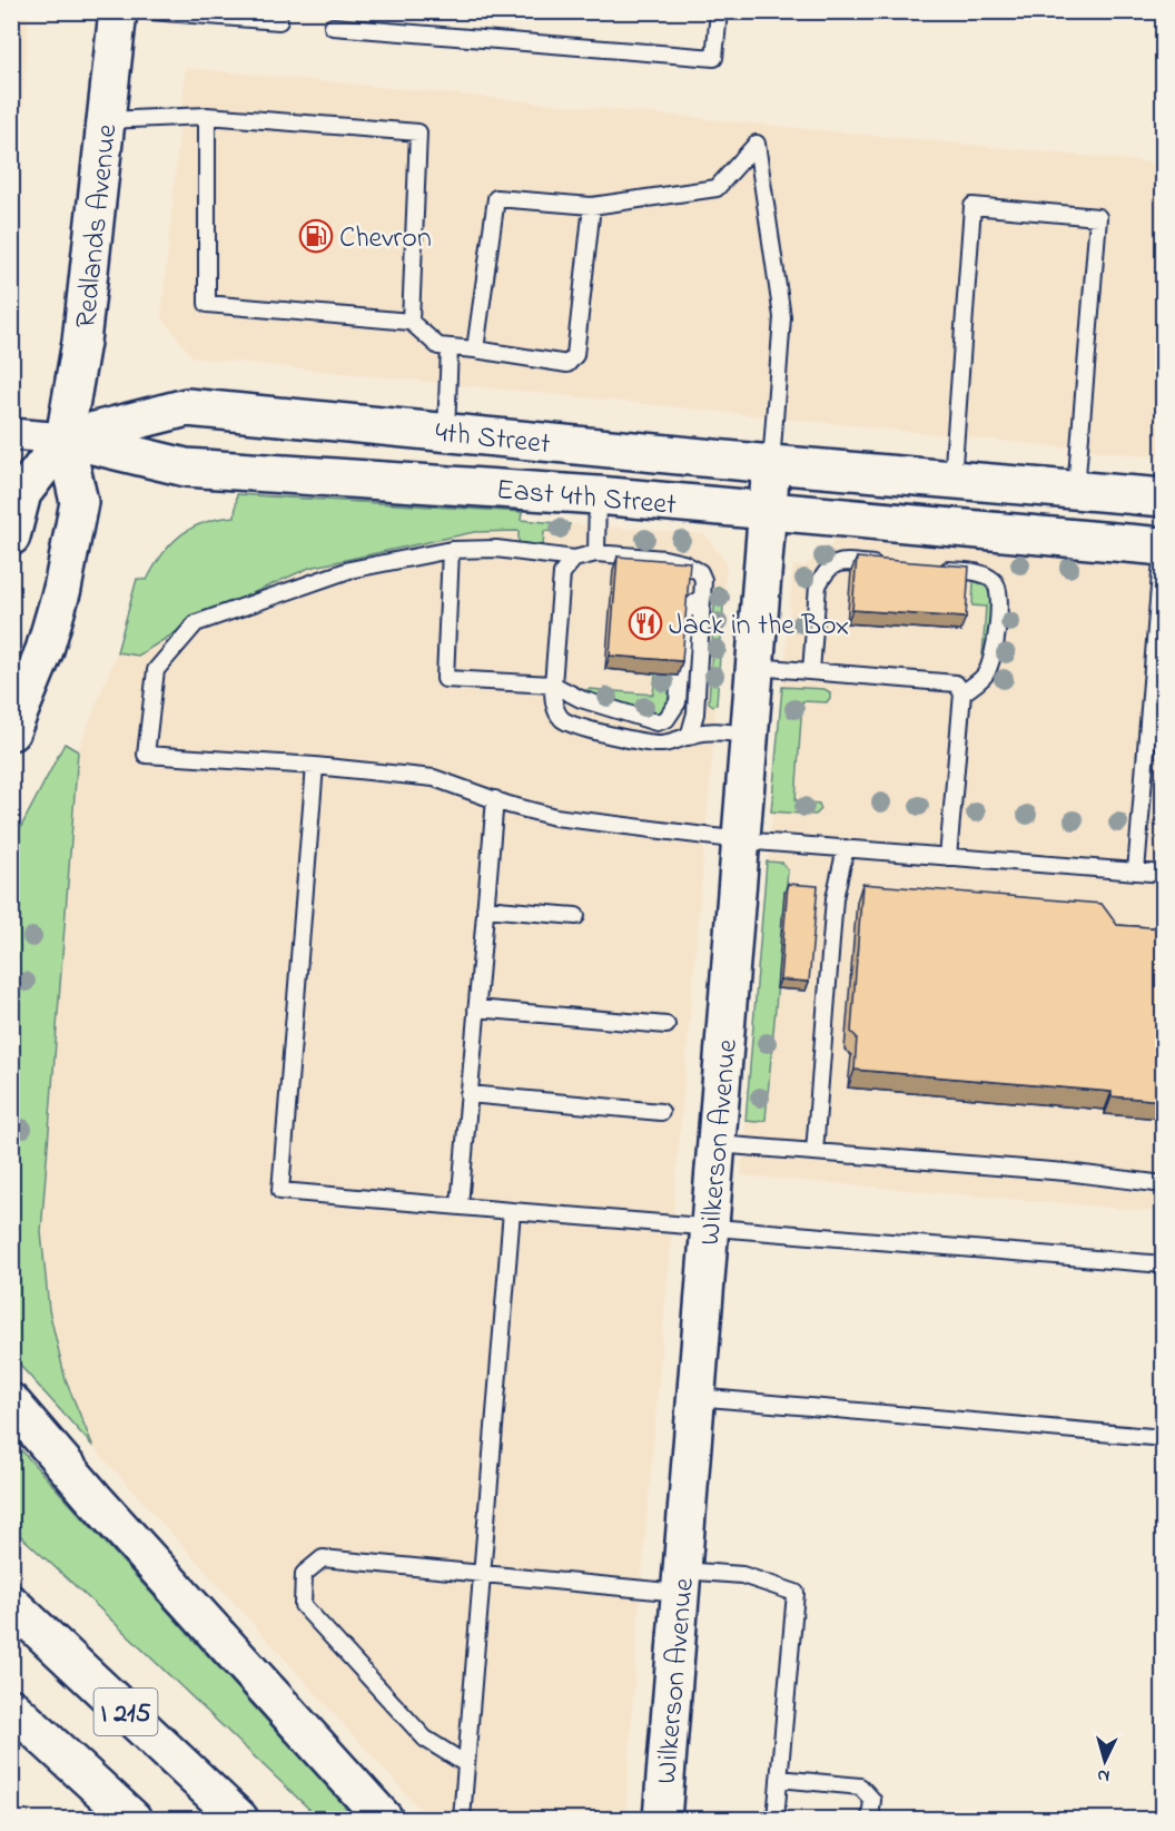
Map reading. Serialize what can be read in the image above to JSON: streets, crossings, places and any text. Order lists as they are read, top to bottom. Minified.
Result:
{"streets":{"main road":["Redlands Avenue","4th Street","East 4th Street","Wilkerson Avenue","I 215"]},"crossings":[["Redlands Avenue","4th Street"],["Redlands Avenue","East 4th Street"],["4th Street","East 4th Street"],["4th Street","Wilkerson Avenue"],["East 4th Street","Wilkerson Avenue"]],"places":{"fuel station":["Chevron"],"restaurant":["Jack in the Box"]},"north":"bottom"}
